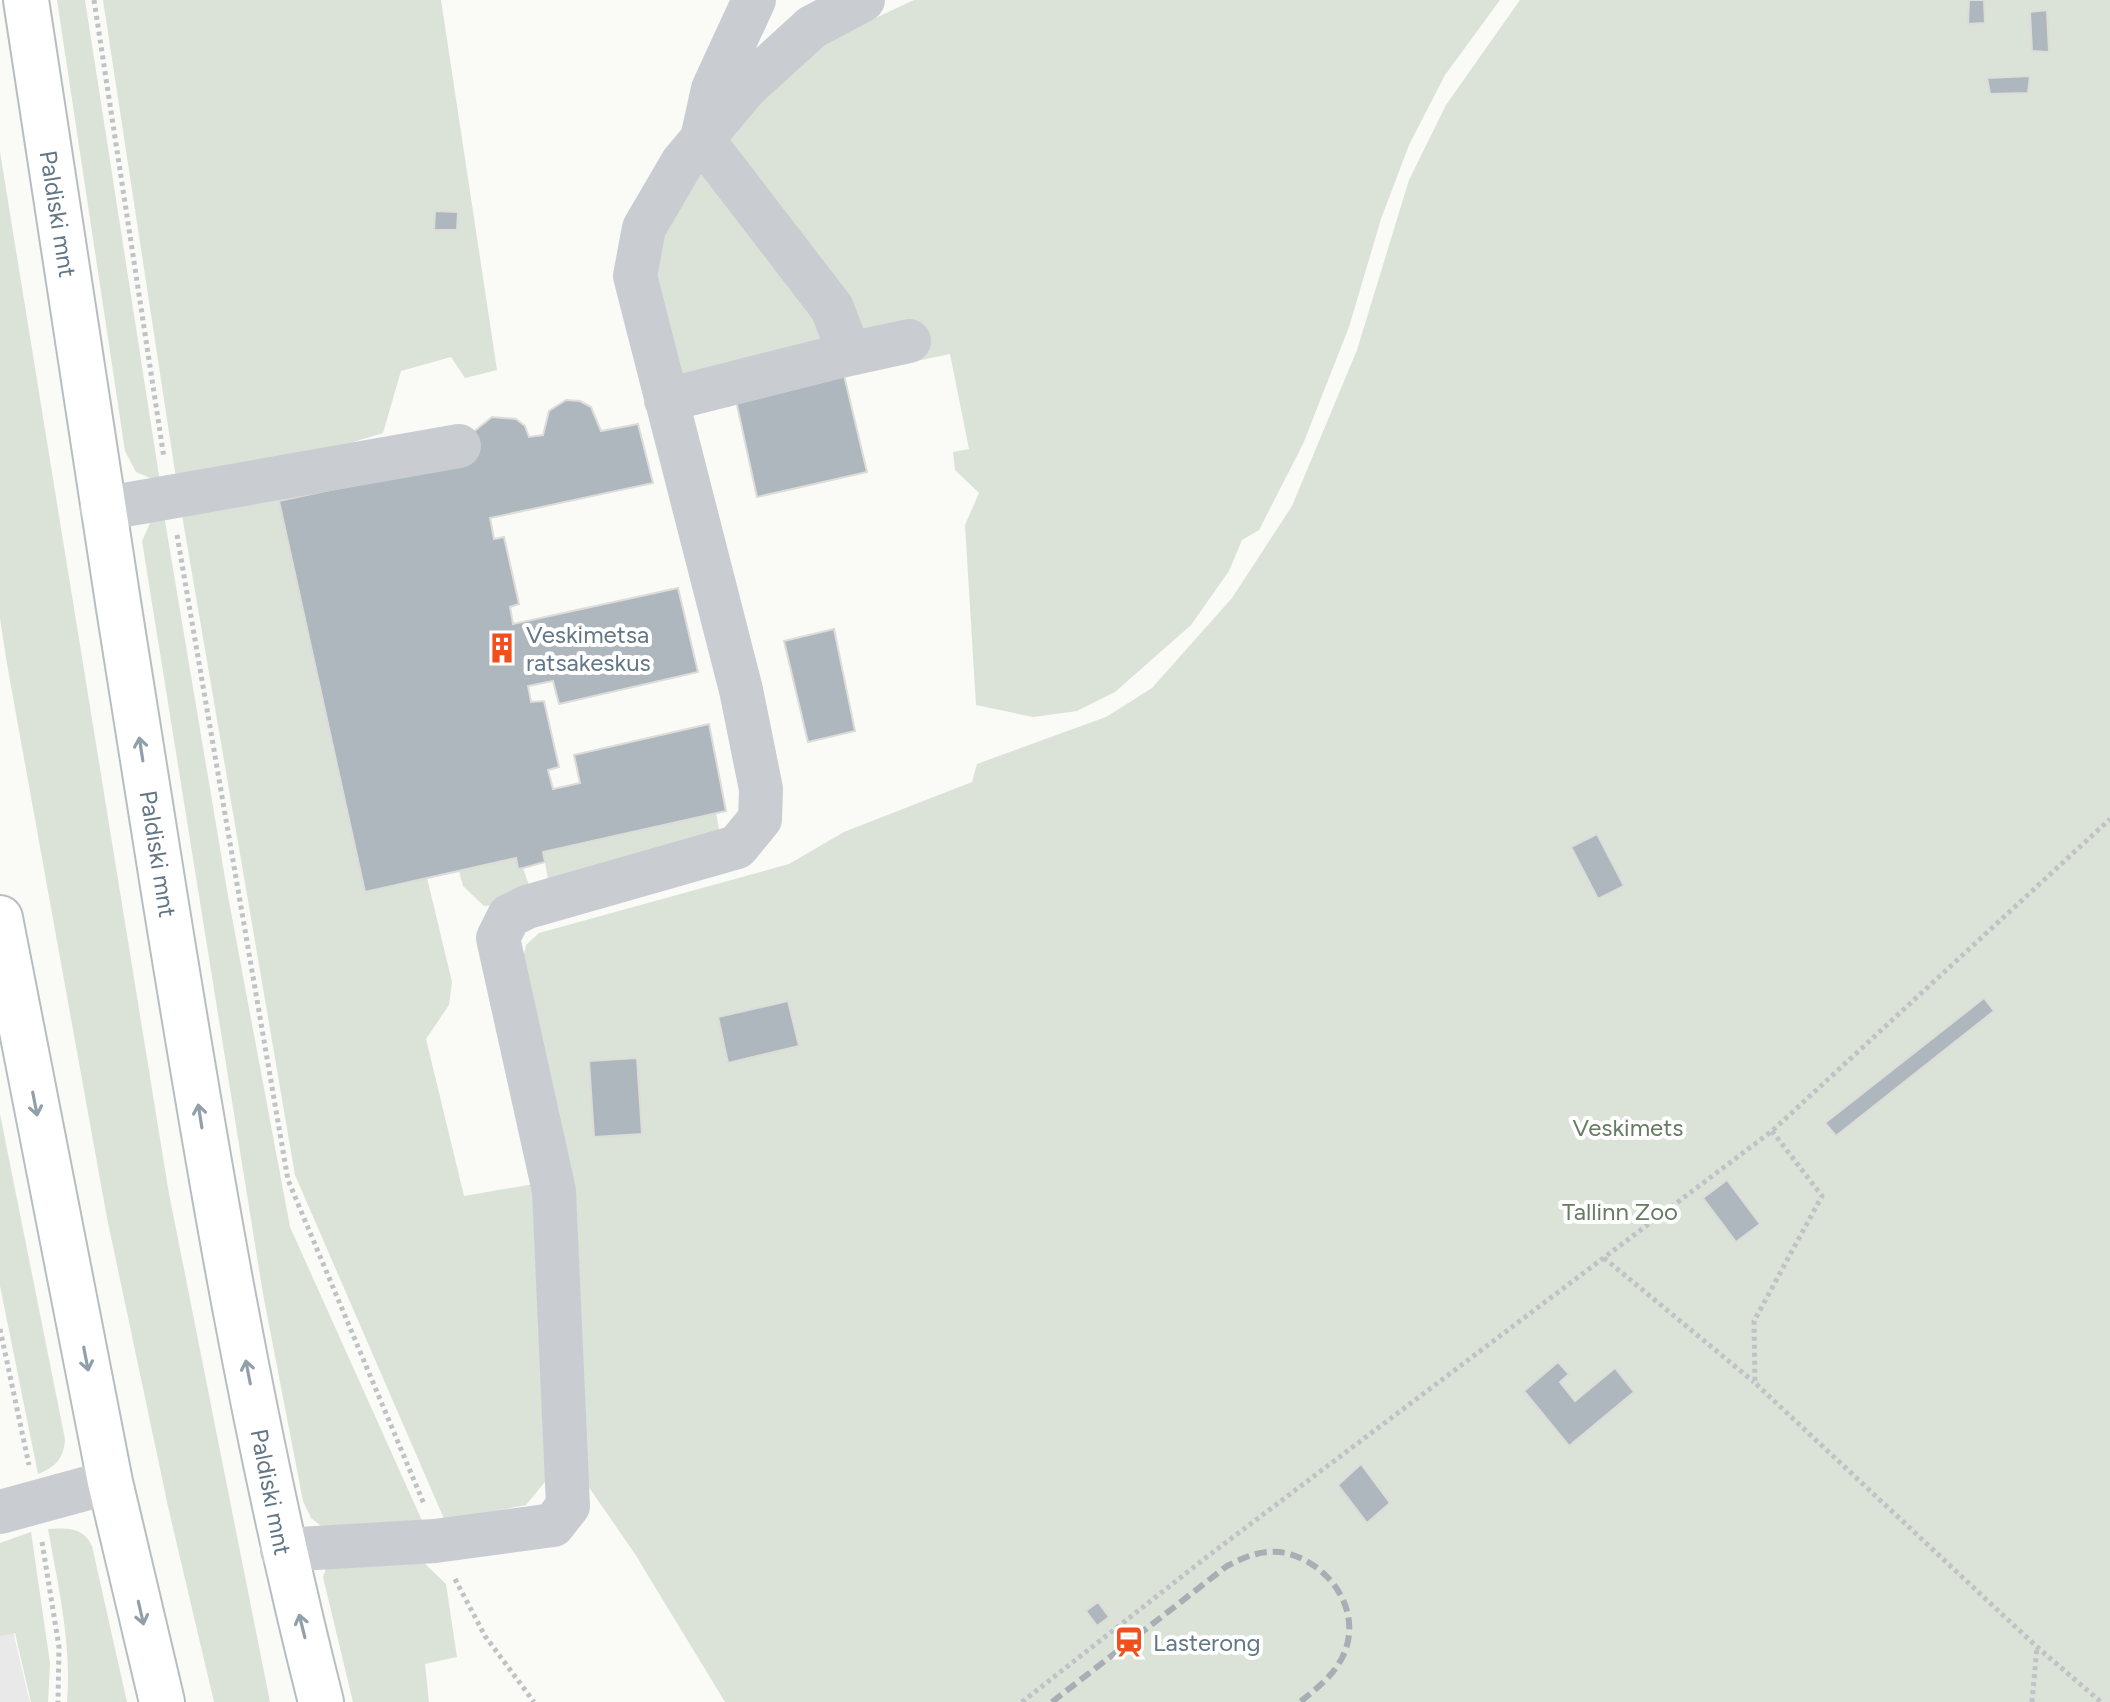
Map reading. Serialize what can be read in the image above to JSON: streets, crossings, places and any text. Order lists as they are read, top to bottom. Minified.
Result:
{"streets":{"main road":["Paldiski mnt"]},"parks":["Veskimets","Tallinn Zoo"],"places":{"building":["Veskimetsa ratsakeskus"],"station":["Lasterong"]}}
